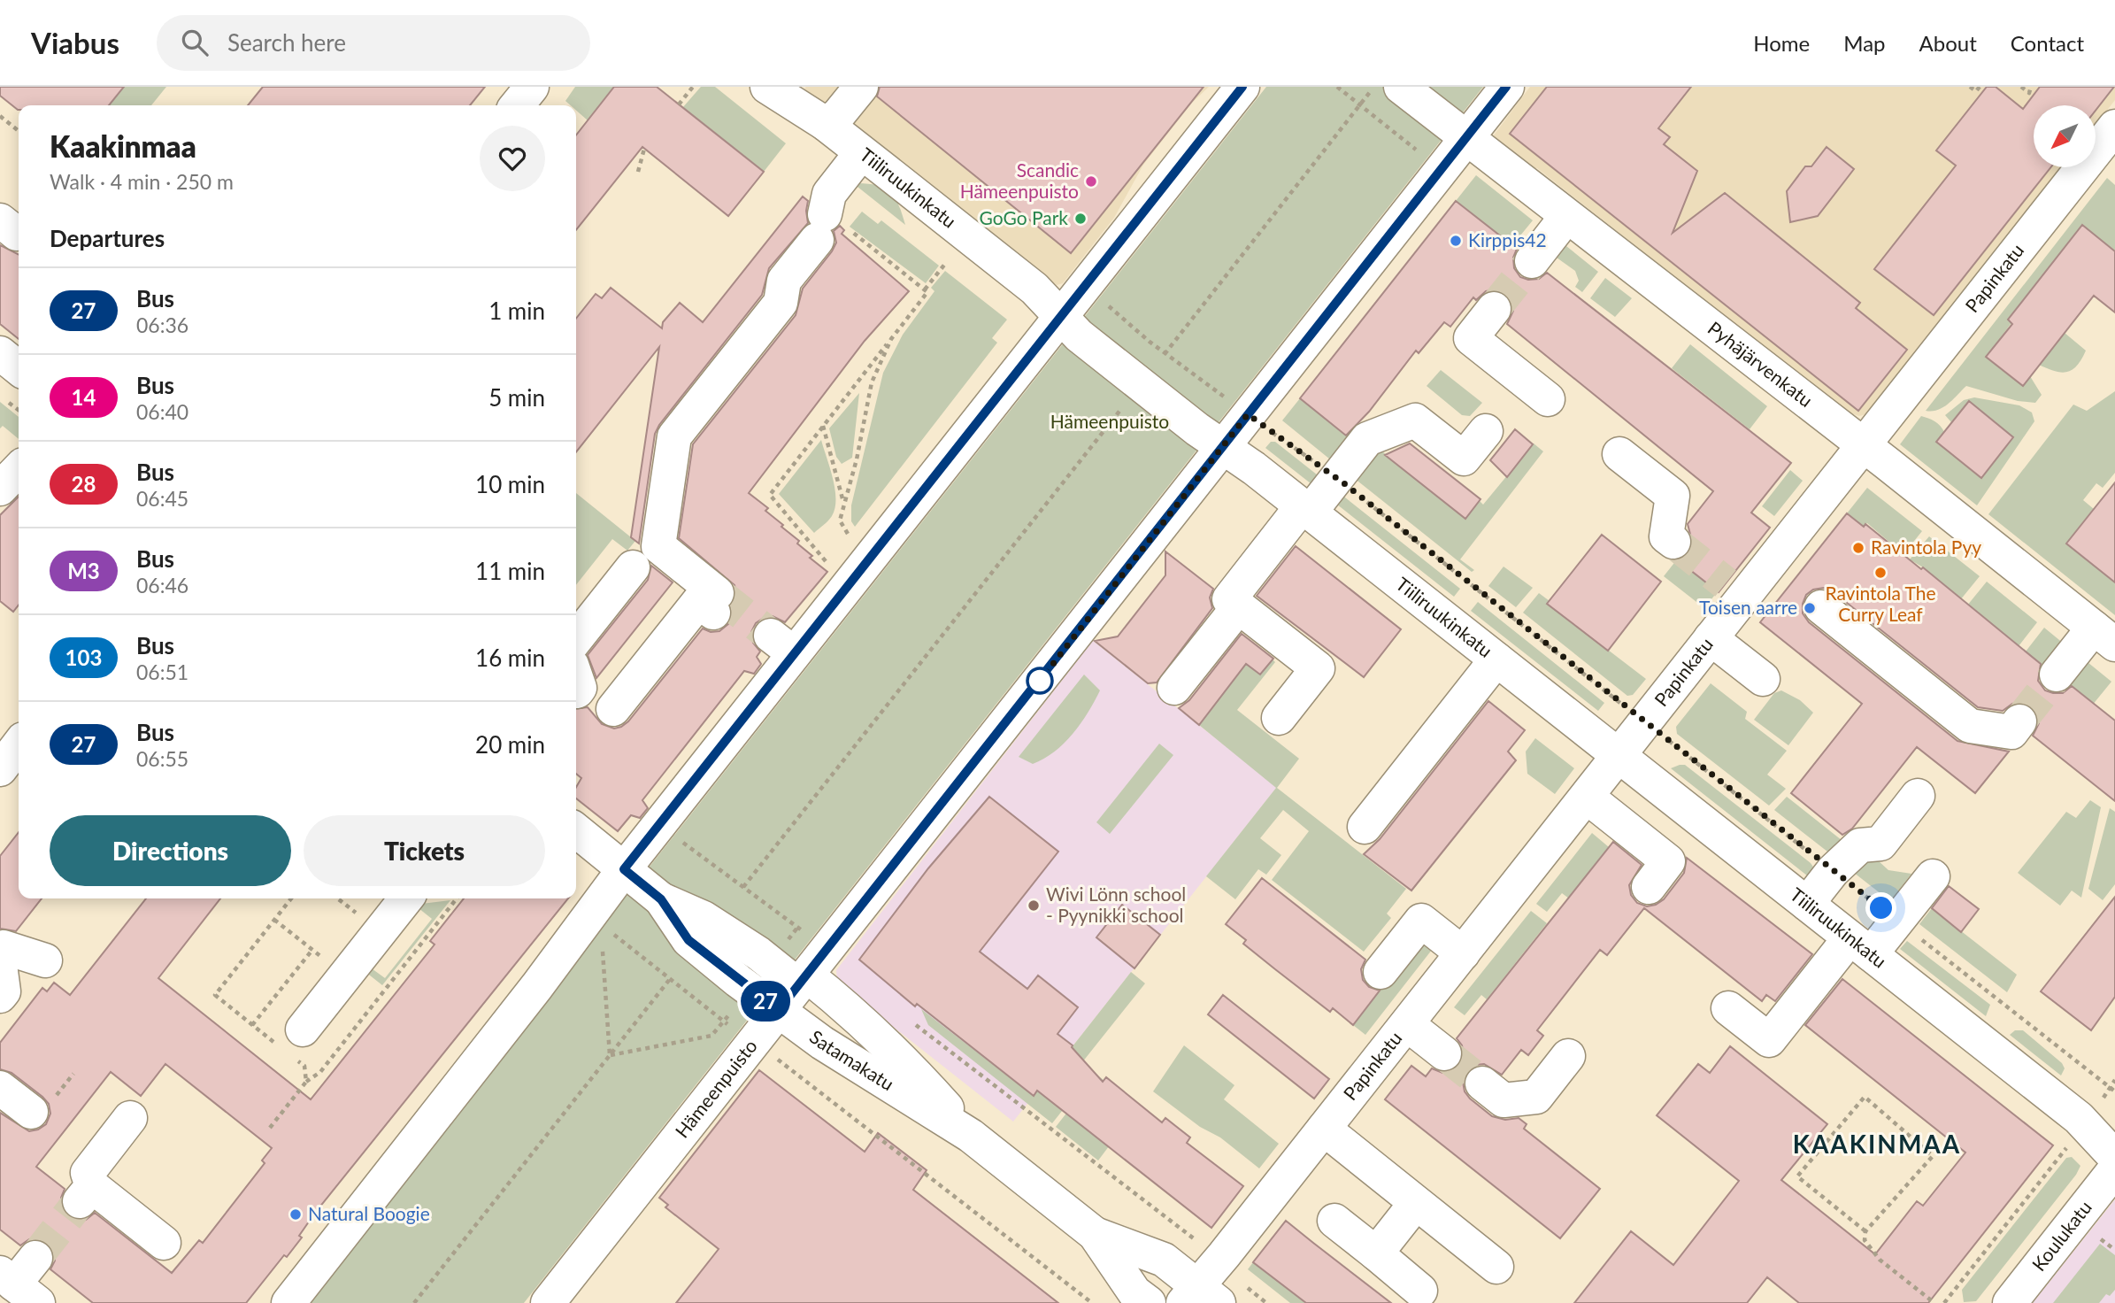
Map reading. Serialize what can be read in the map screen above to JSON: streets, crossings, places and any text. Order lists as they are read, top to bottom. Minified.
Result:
{"streets":{"street":["Tiiliruukinkatu","Papinkatu","Pyhäjärvenkatu","Satamakatu","Hämeenpuisto","Koulukatu"]},"crossings":[["Tiiliruukinkatu","Papinkatu"],["Tiiliruukinkatu","Hämeenpuisto"],["Papinkatu","Pyhäjärvenkatu"],["Papinkatu","Satamakatu"],["Pyhäjärvenkatu","Hämeenpuisto"],["Satamakatu","Hämeenpuisto"]],"districts":["KAAKINMAA"],"parks":["Hämeenpuisto"],"places":["Scandic Hämeenpuisto","GoGo Park","Kirppis42","Ravintola Pyy","Ravintola The Curry Leaf","Toisen aarre","Wivi Lönn school - Pyynikki school","Natural Boogie"],"lines":["bus line 27"],"north":"bottom left","page":{"header":"Viabus","search":"Search here","nav":["Home","Map","About","Contact"],"on_map":"27","heading":[["Kaakinmaa","Walk · 4 min · 250 m"],"Departures"],"list":[{"mark":"27","name":"Bus","note":"06:36","value":"1 min"},{"mark":"14","name":"Bus","note":"06:40","value":"5 min"},{"mark":"28","name":"Bus","note":"06:45","value":"10 min"},{"mark":"M3","name":"Bus","note":"06:46","value":"11 min"},{"mark":"103","name":"Bus","note":"06:51","value":"16 min"},{"mark":"27","name":"Bus","note":"06:55","value":"20 min"}],"buttons":["Directions","Tickets"]}}
